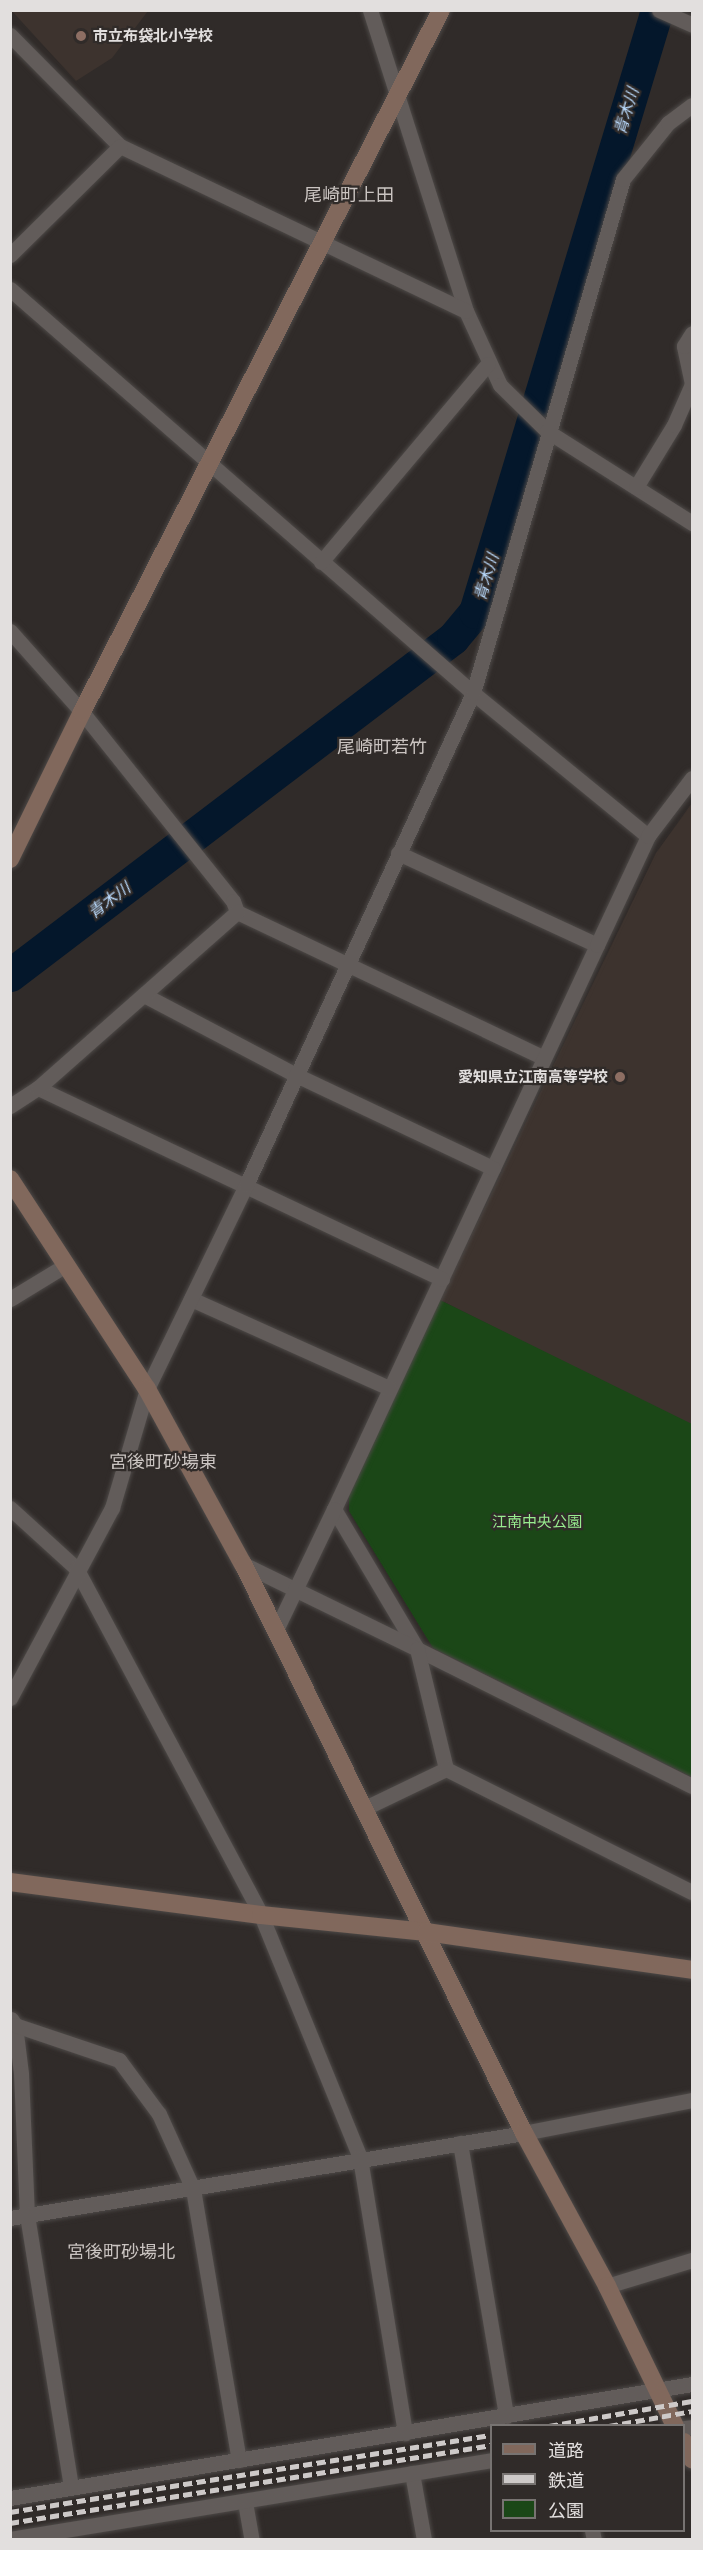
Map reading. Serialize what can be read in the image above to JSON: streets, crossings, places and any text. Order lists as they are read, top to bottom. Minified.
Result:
{"districts":["尾崎町上田","尾崎町若竹","宮後町砂場東","宮後町砂場北"],"water":["青木川"],"parks":["江南中央公園"],"places":["市立布袋北小学校","愛知県立江南高等学校"],"legend":["道路","鉄道","公園"]}
